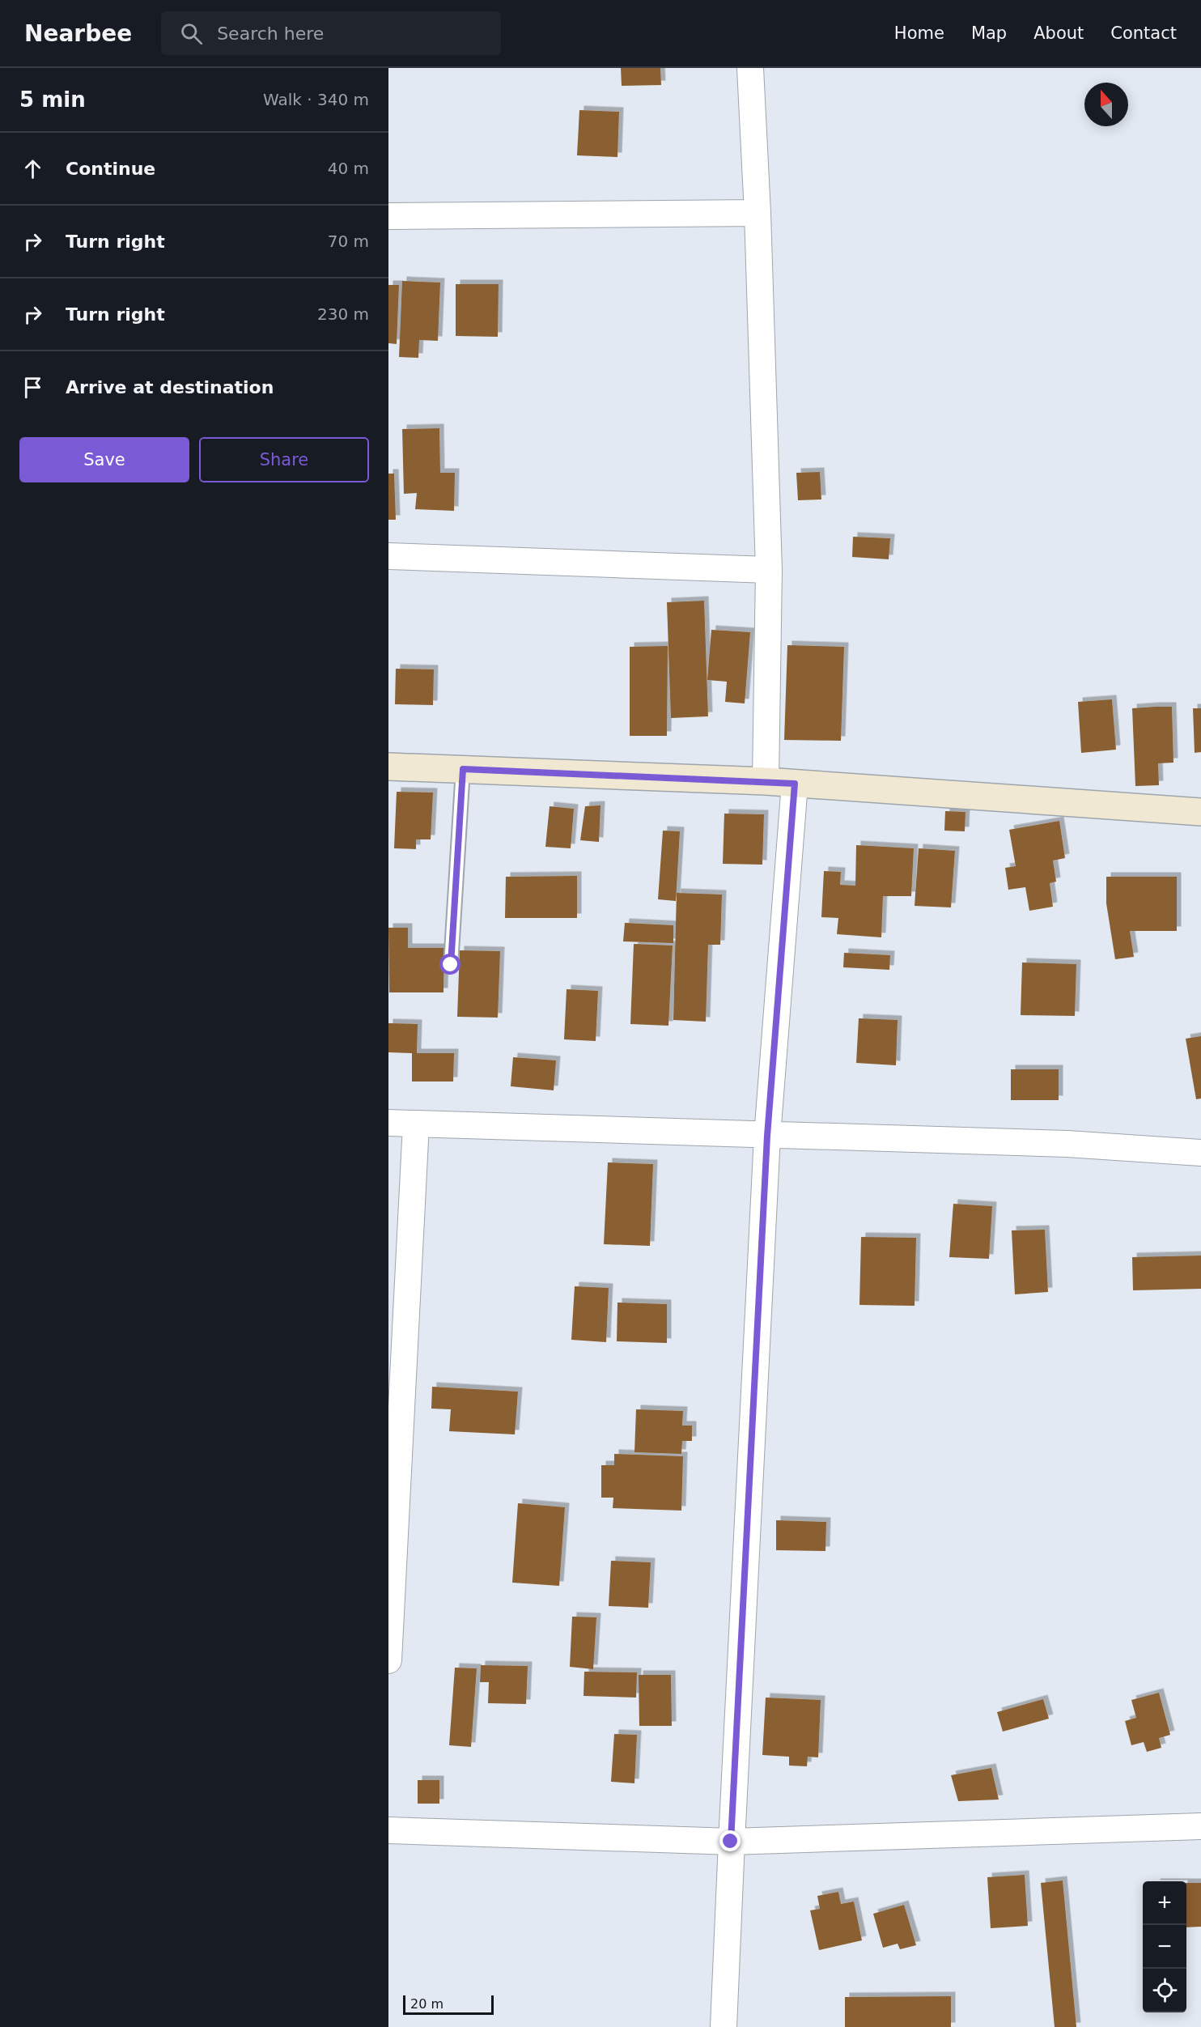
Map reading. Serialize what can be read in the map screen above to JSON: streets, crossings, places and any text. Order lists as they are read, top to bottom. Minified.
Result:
{"scale_bar":"20 m","north":"top","page":{"header":"Nearbee","search":"Search here","nav":["Home","Map","About","Contact"],"heading":["5 min","Walk · 340 m"],"list":[["Continue","40 m"],["Turn right","70 m"],["Turn right","230 m"],"Arrive at destination"],"buttons":["Save","Share"],"map_buttons":["+","−"],"scale":"20 m"}}
